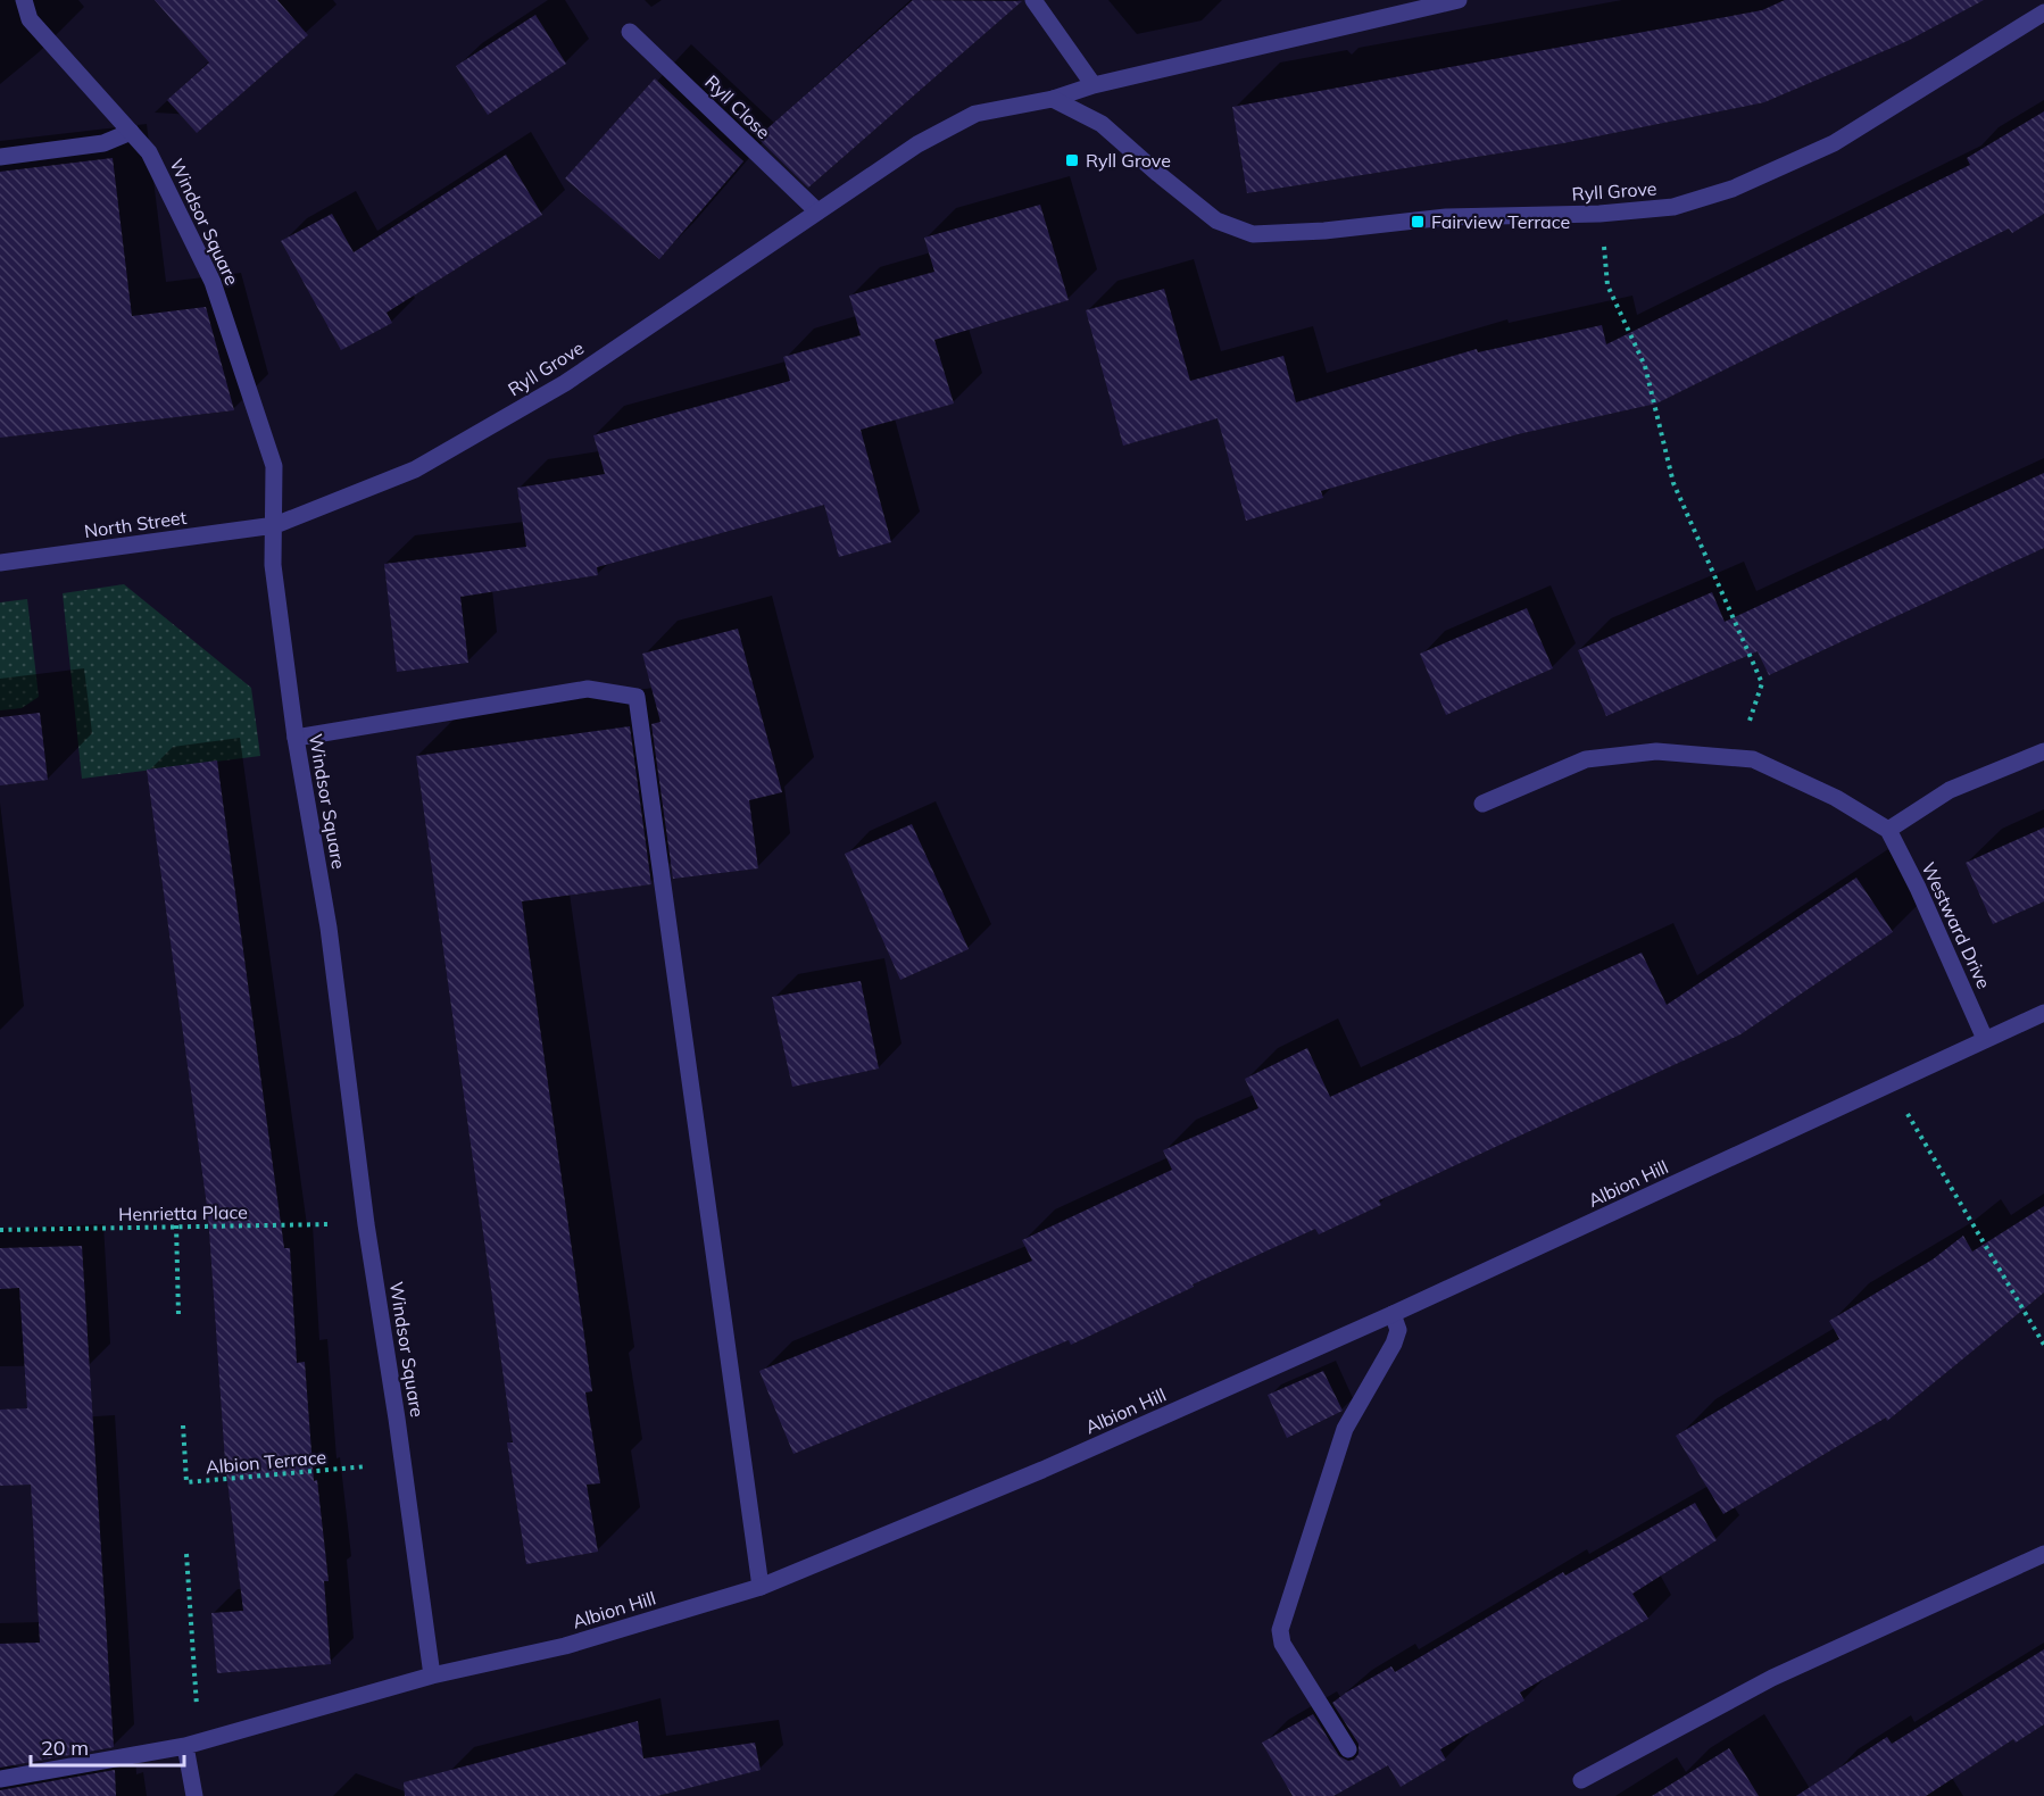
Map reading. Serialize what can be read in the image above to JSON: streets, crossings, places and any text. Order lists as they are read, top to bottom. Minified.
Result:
{"streets":{"street":["Ryll Close","Ryll Grove","Windsor Square","North Street","Westward Drive","Albion Hill"],"path":["Henrietta Place","Albion Terrace"]},"crossings":[["Ryll Close","Ryll Grove"],["Ryll Grove","Windsor Square"],["Ryll Grove","North Street"],["Windsor Square","North Street"],["Windsor Square","Albion Hill"],["Windsor Square","Henrietta Place"],["Windsor Square","Albion Terrace"],["Westward Drive","Albion Hill"]],"places":{"transit":["Ryll Grove","Fairview Terrace"]},"scale_bar":"20 m"}
